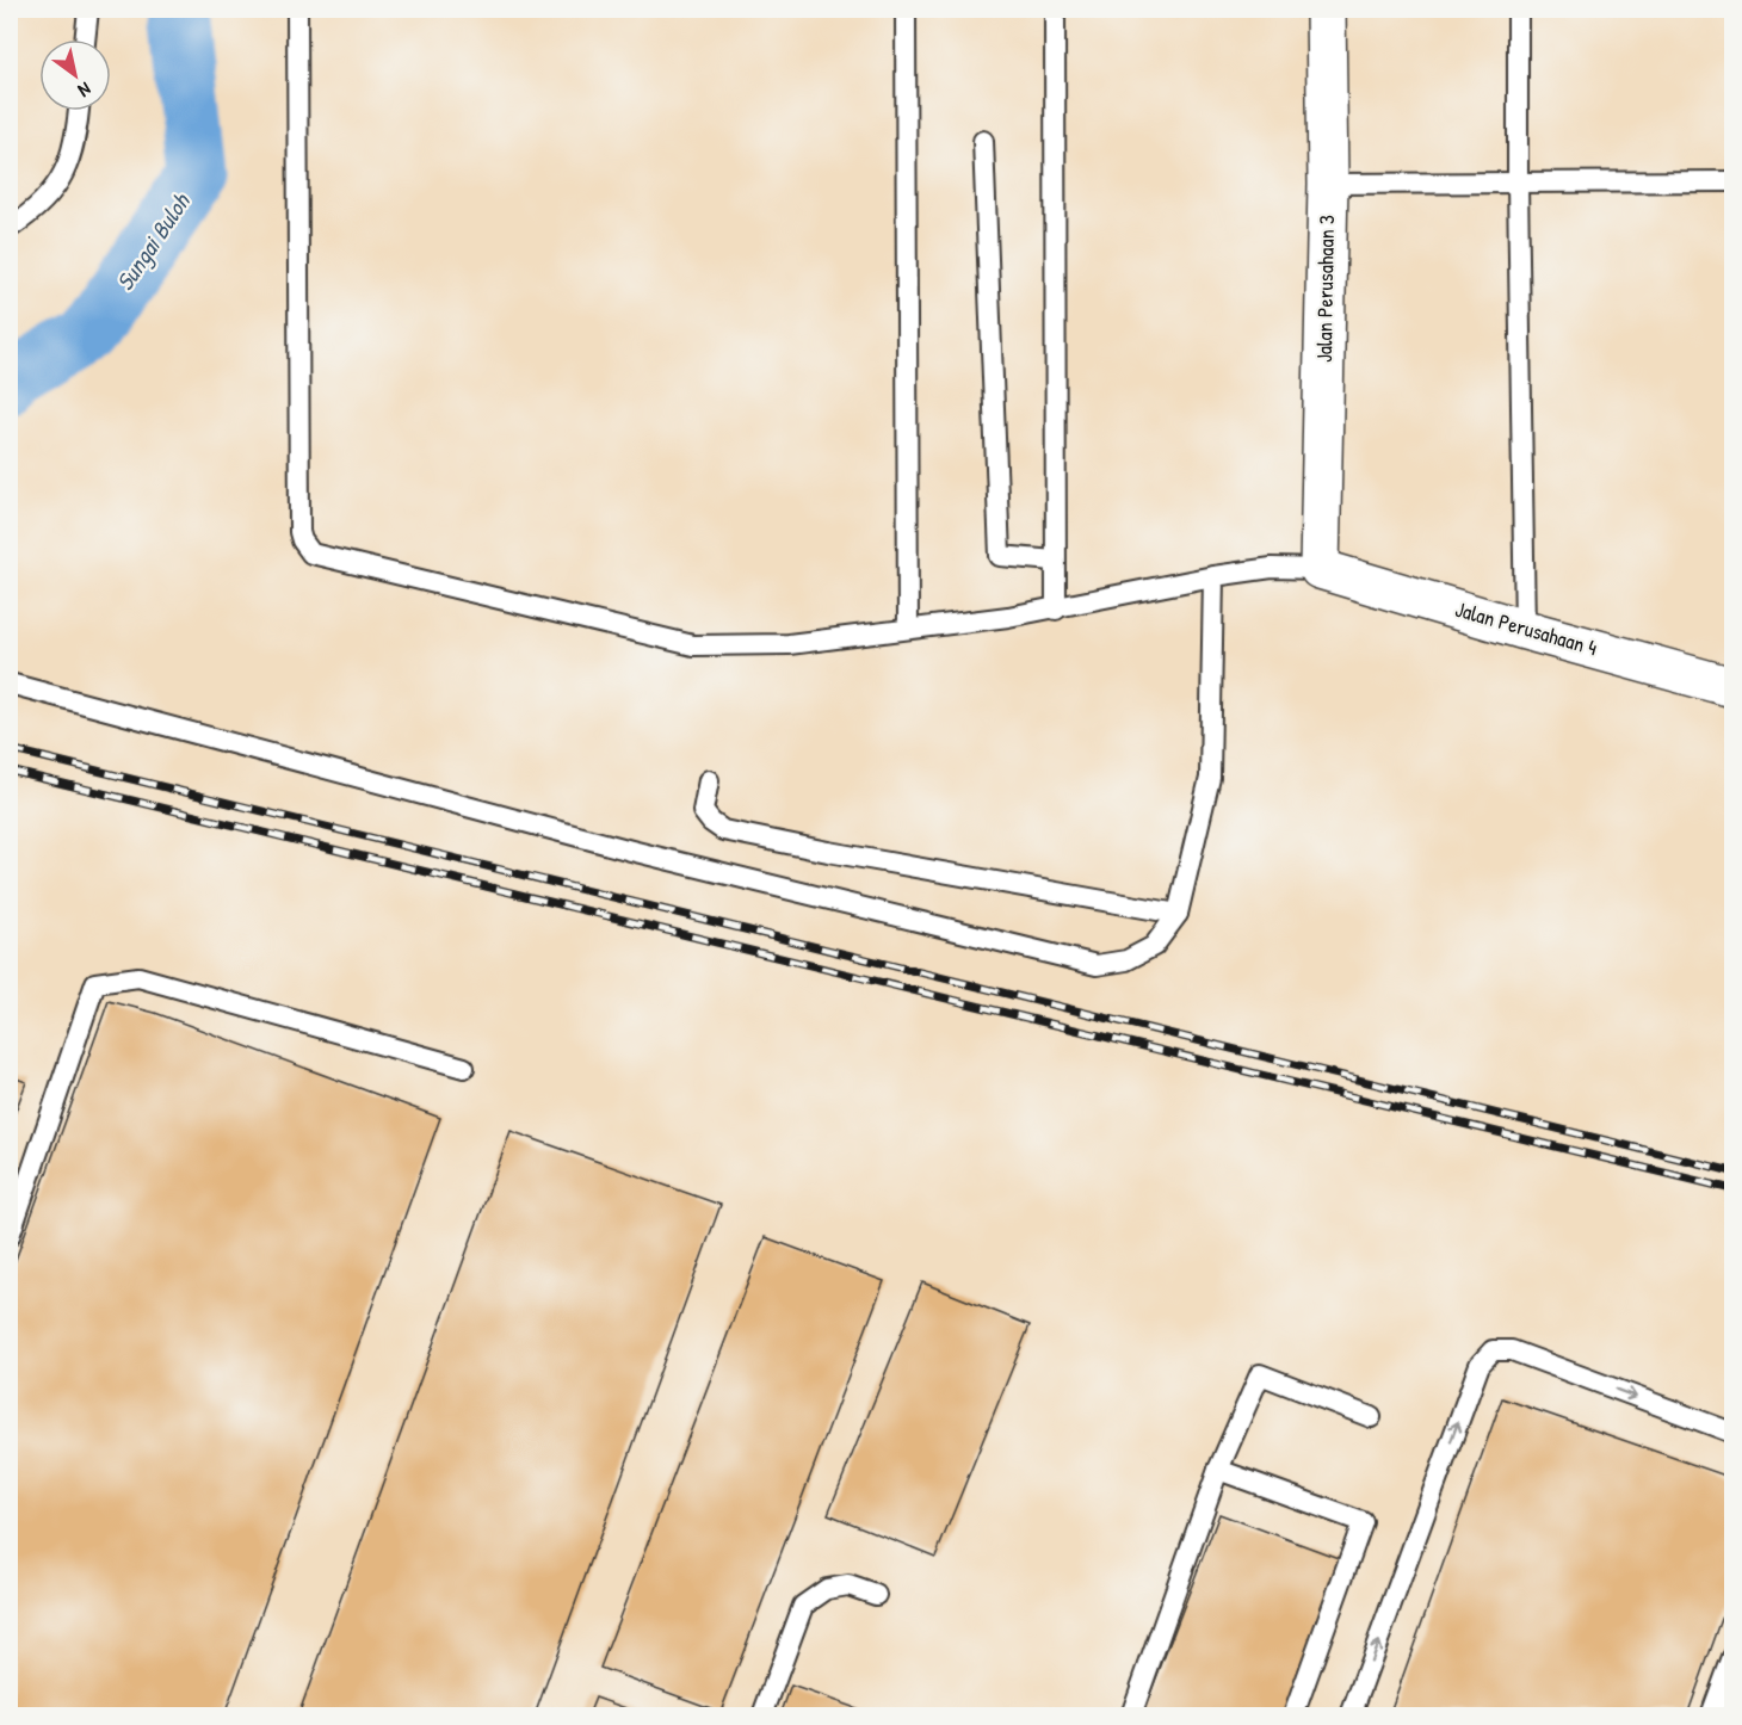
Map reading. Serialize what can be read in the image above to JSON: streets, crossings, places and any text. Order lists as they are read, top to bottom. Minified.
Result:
{"streets":{"street":["Jalan Perusahaan 3","Jalan Perusahaan 4"]},"crossings":[["Jalan Perusahaan 3","Jalan Perusahaan 4"]],"water":["Sungai Buloh"],"north":"bottom right"}
